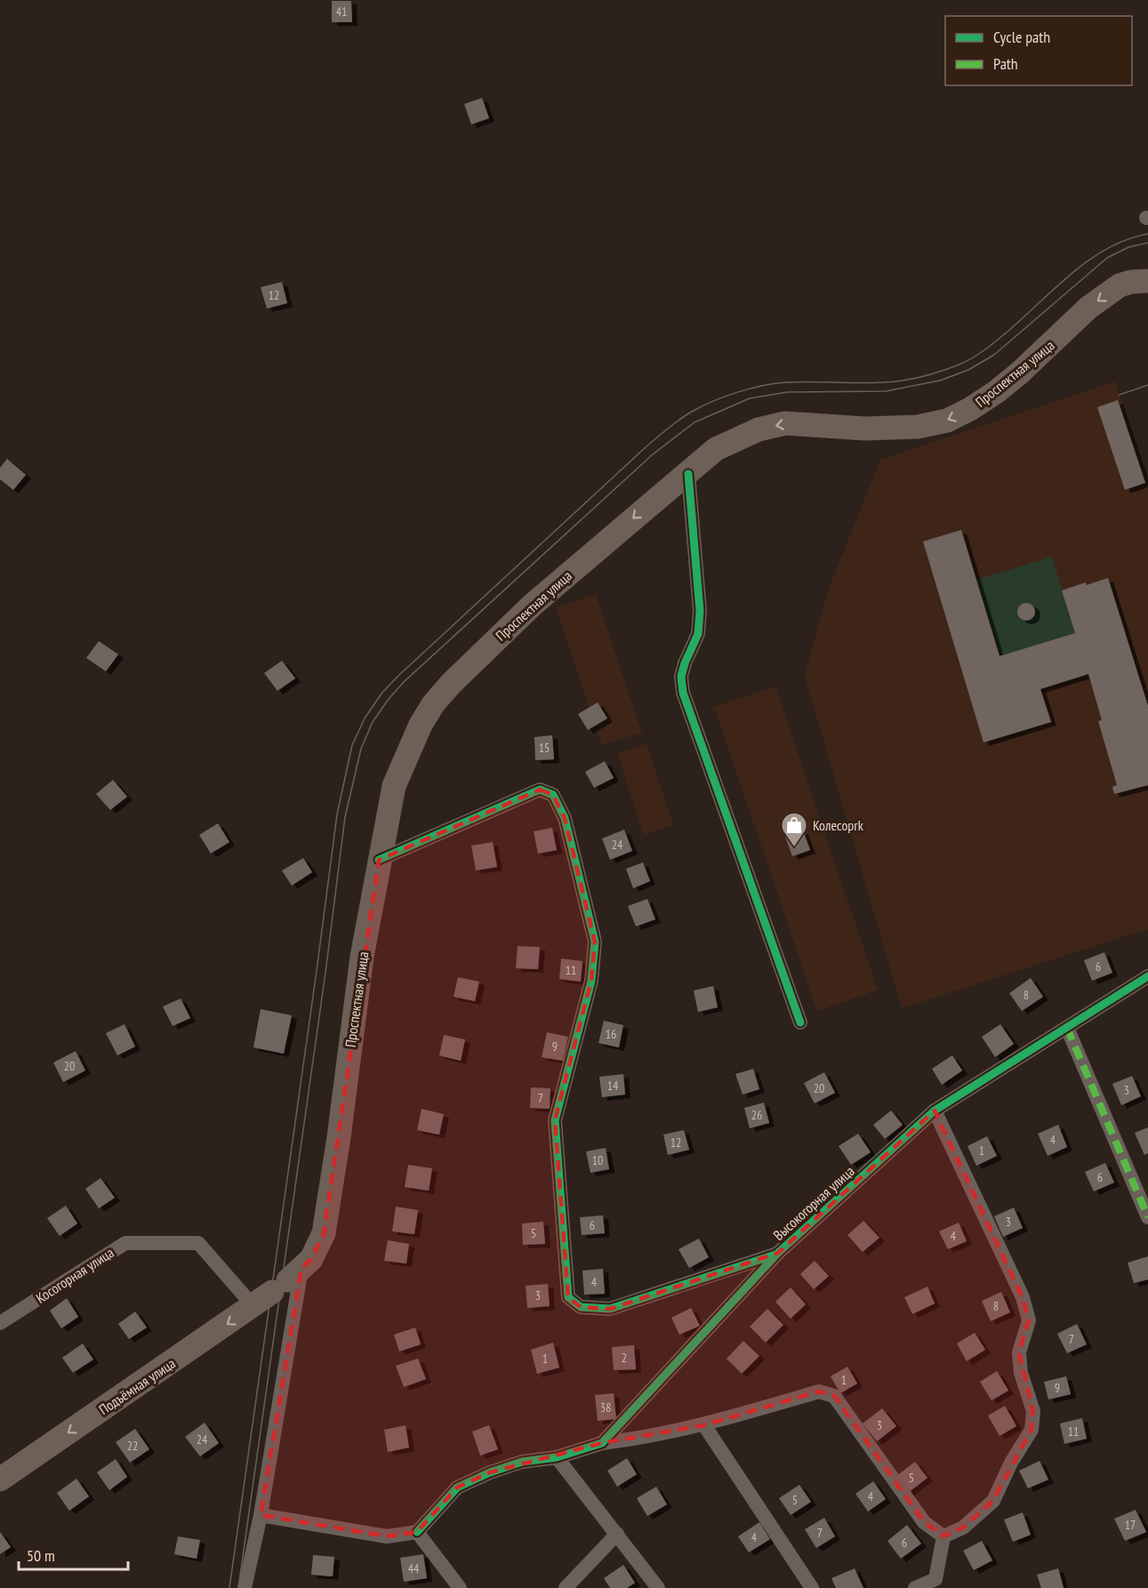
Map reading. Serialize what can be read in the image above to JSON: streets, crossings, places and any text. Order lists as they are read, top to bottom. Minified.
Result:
{"streets":{"main road":["Проспектная улица","Подъёмная улица"],"street":["Высокогорная улица","Косогорная улица"]},"crossings":[["Проспектная улица","Косогорная улица"],["Проспектная улица","Подъёмная улица"],["Косогорная улица","Подъёмная улица"]],"one_way":["Проспектная улица","Подъёмная улица"],"places":{"shop":["Колесоprk"]},"house_numbers":["41","12","15","24","6","11","8","16","9","20","14","20","3","7","26","4","12","1","10","6","3","6","5","4","4","3","8","7","2","1","1","9","38","3","11","24","22","5","4","5","17","7","4","6","44"],"legend":["Cycle path","Path"],"scale_bar":"50 m"}
